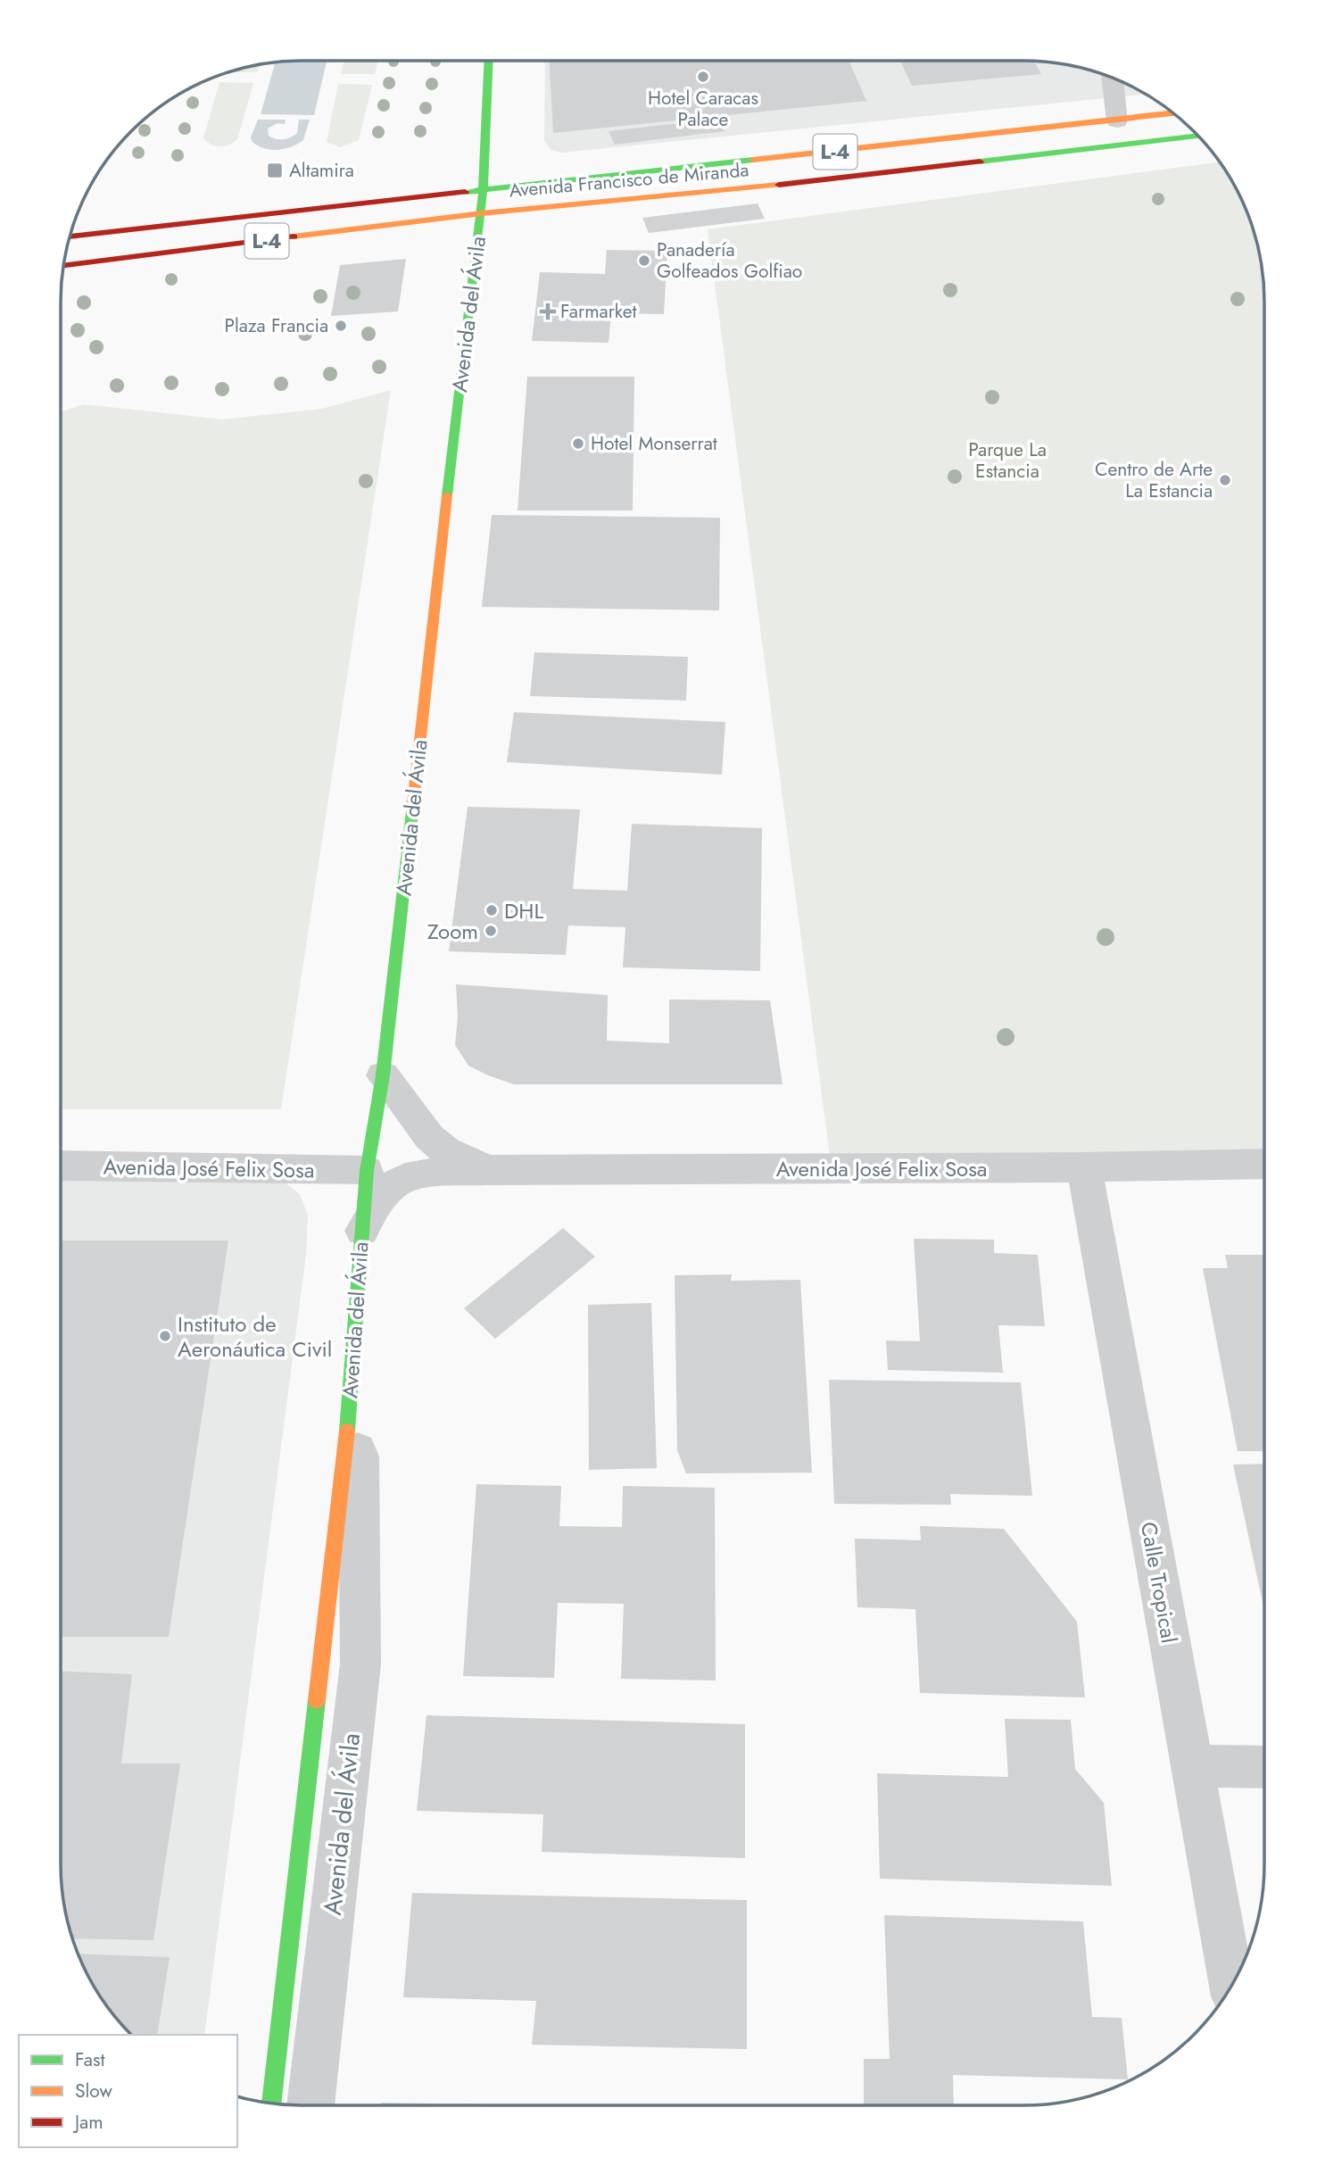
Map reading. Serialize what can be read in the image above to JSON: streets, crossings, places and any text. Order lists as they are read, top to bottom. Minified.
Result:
{"streets":{"main road":["L-4","Avenida Francisco de Miranda","Avenida del Ávila"],"street":["Avenida José Felix Sosa","Calle Tropical"]},"crossings":[["Avenida Francisco de Miranda","Avenida del Ávila"],["Avenida del Ávila","Avenida José Felix Sosa"],["Avenida José Felix Sosa","Calle Tropical"]],"parks":["Parque La Estancia"],"places":{"other":["Hotel Caracas Palace","Panadería Golfeados Golfiao","Plaza Francia","Hotel Monserrat","Centro de Arte La Estancia","DHL","Zoom","Instituto de Aeronáutica Civil"],"transit":["Altamira"],"health":["Farmarket"]},"legend":["Fast","Slow","Jam"]}
